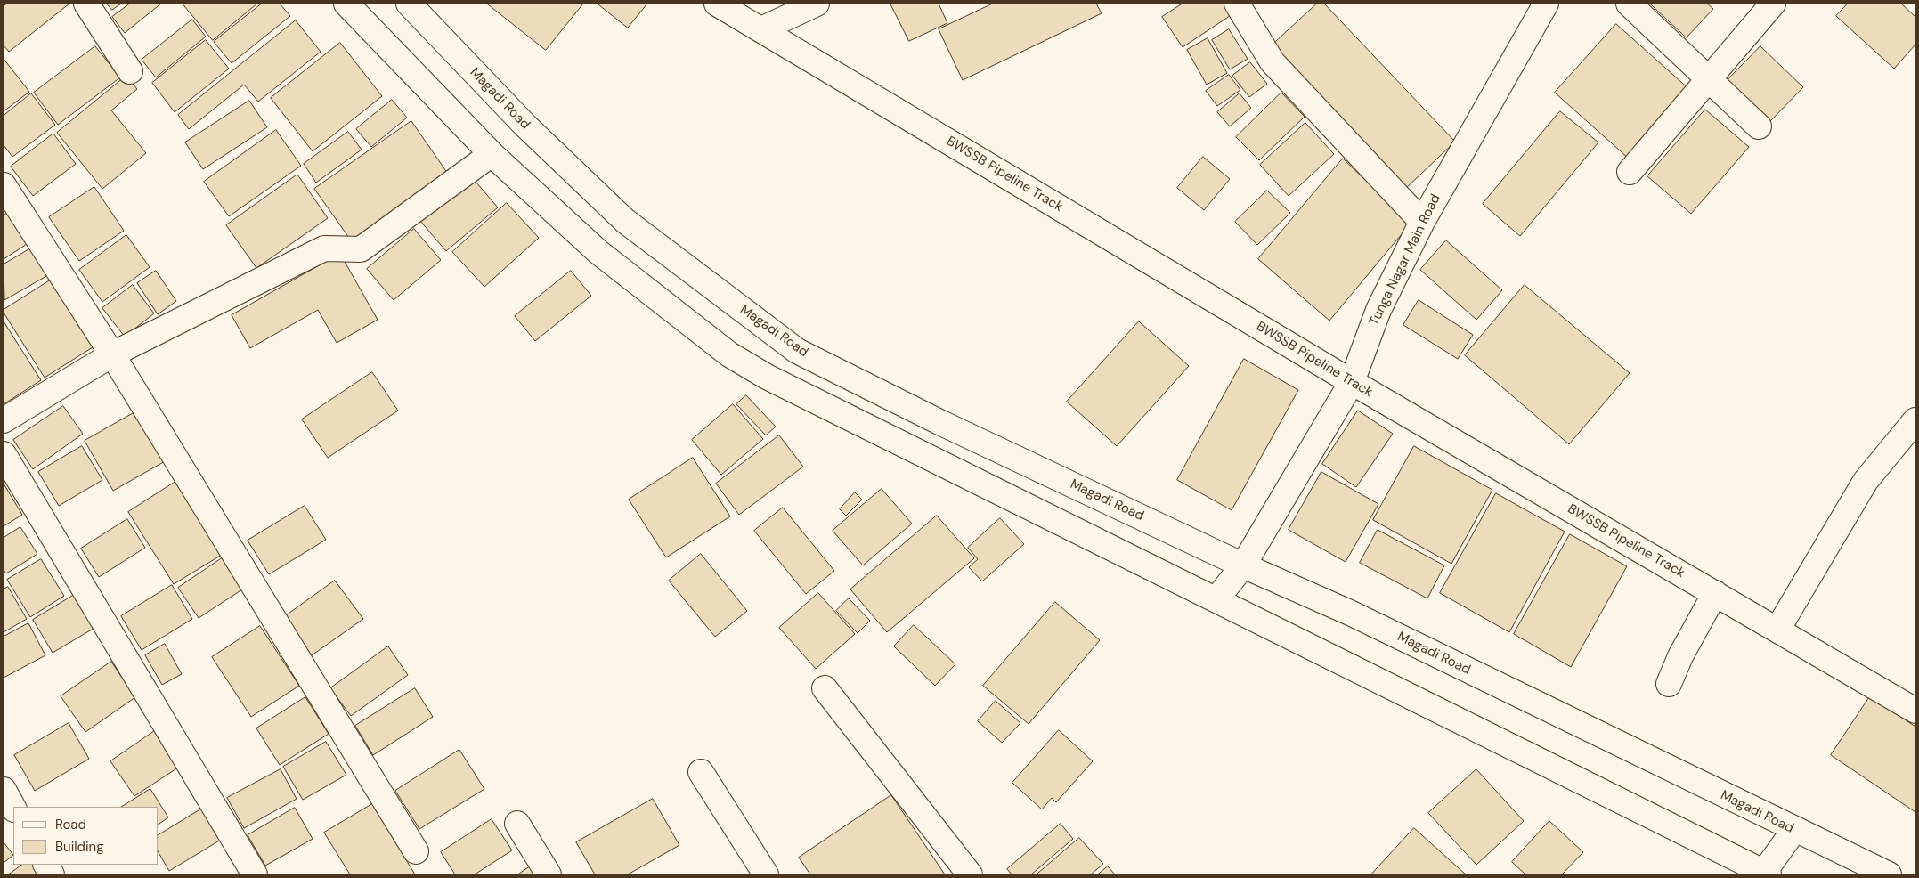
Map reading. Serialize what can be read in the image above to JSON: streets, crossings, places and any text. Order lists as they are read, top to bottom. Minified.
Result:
{"streets":{"street":["Magadi Road","BWSSB Pipeline Track","Tunga Nagar Main Road"]},"crossings":[["Magadi Road","Tunga Nagar Main Road"],["BWSSB Pipeline Track","Tunga Nagar Main Road"]],"legend":["Road","Building"]}
